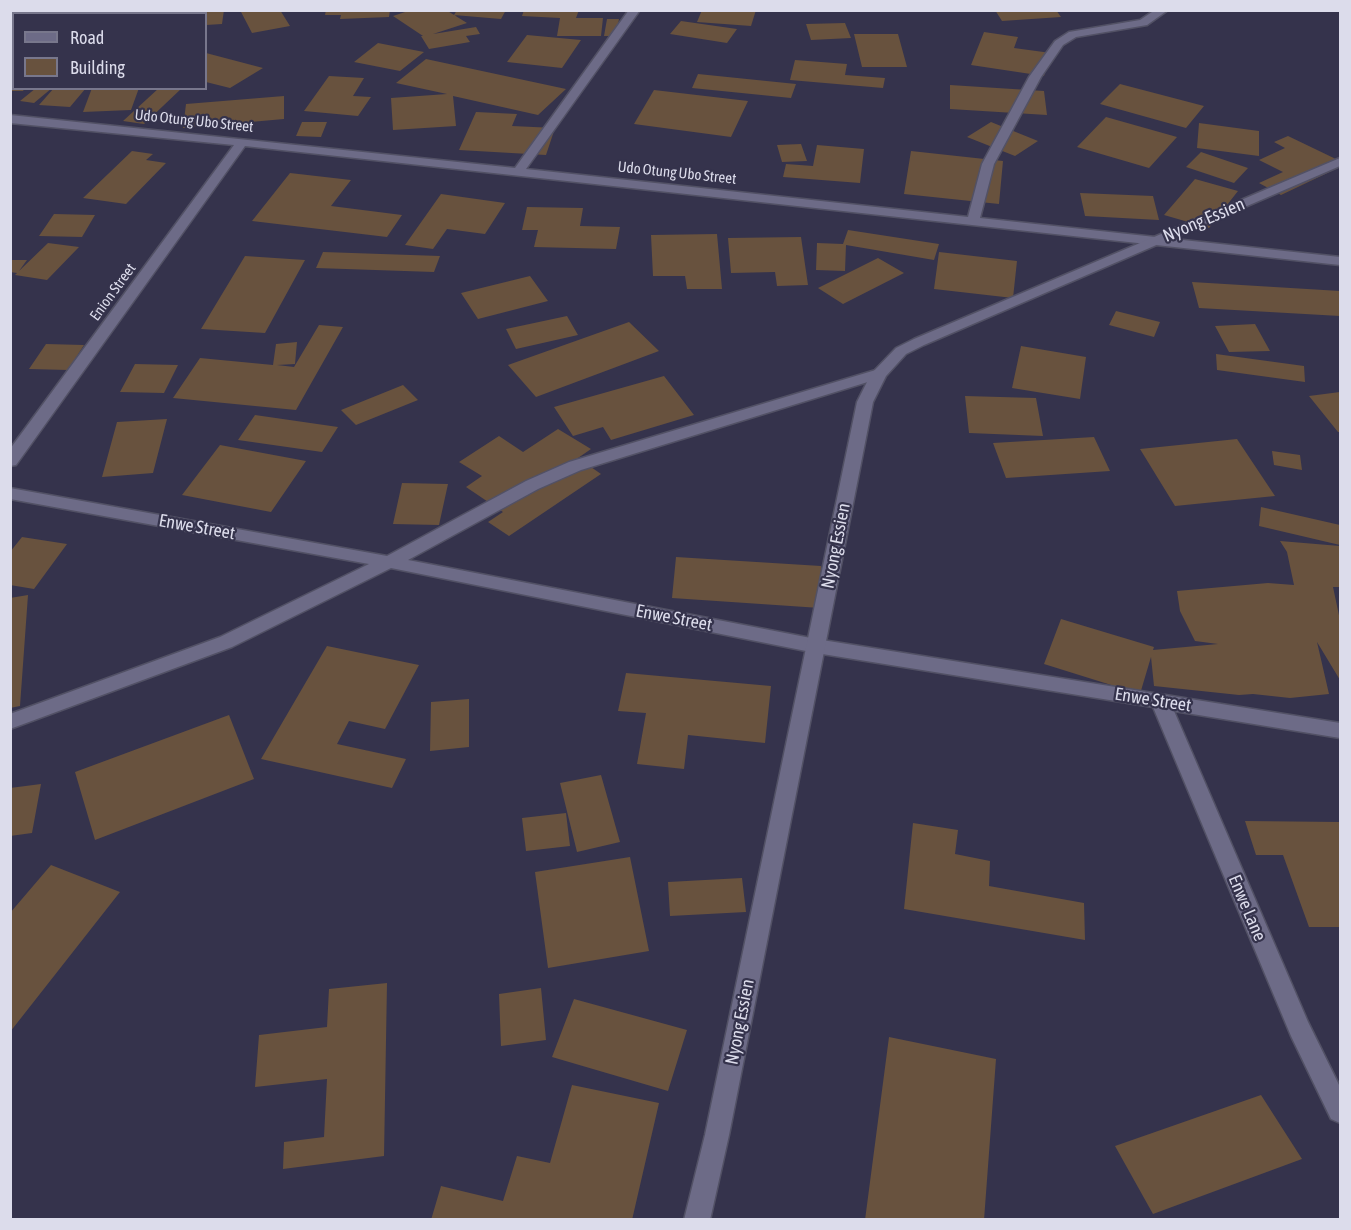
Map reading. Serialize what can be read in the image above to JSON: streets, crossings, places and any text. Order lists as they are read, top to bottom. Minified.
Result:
{"streets":{"street":["Udo Otung Ubo Street","Nyong Essien","Enion Street","Enwe Street","Enwe Lane"]},"crossings":[["Udo Otung Ubo Street","Nyong Essien"],["Udo Otung Ubo Street","Enion Street"],["Nyong Essien","Enwe Street"],["Enwe Street","Enwe Lane"]],"legend":["Road","Building"]}
